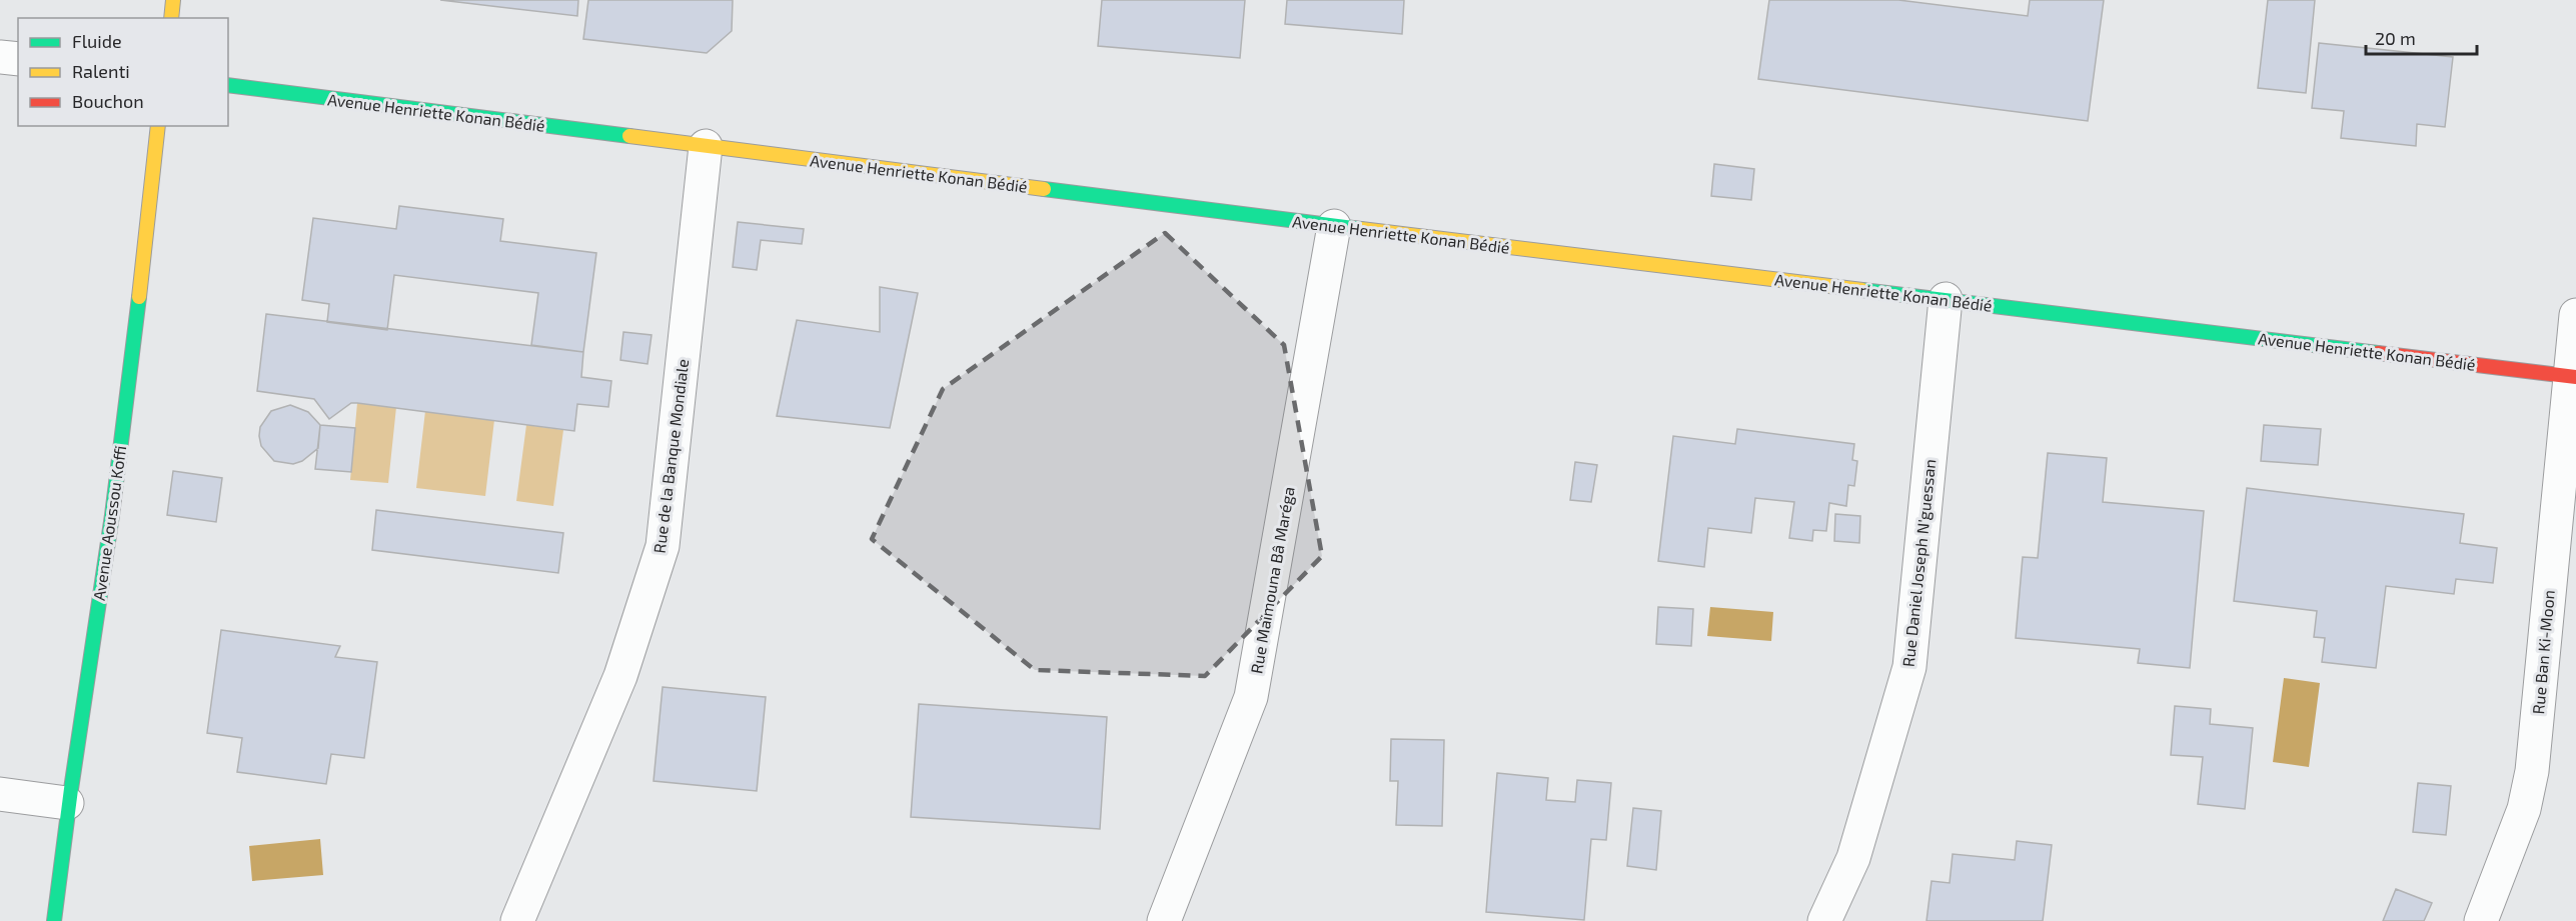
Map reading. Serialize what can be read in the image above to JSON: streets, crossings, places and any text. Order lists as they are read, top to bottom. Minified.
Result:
{"streets":{"street":["Avenue Henriette Konan Bédié","Rue de la Banque Mondiale","Avenue Aoussou Koffi","Rue Daniel Joseph N'guessan","Rue Maïmouna Bâ Maréga","Rue Ban Ki-Moon"]},"crossings":[["Avenue Henriette Konan Bédié","Rue de la Banque Mondiale"],["Avenue Henriette Konan Bédié","Rue Daniel Joseph N'guessan"],["Avenue Henriette Konan Bédié","Rue Maïmouna Bâ Maréga"],["Avenue Henriette Konan Bédié","Rue Ban Ki-Moon"]],"legend":["Fluide","Ralenti","Bouchon"],"scale_bar":"20 m"}
